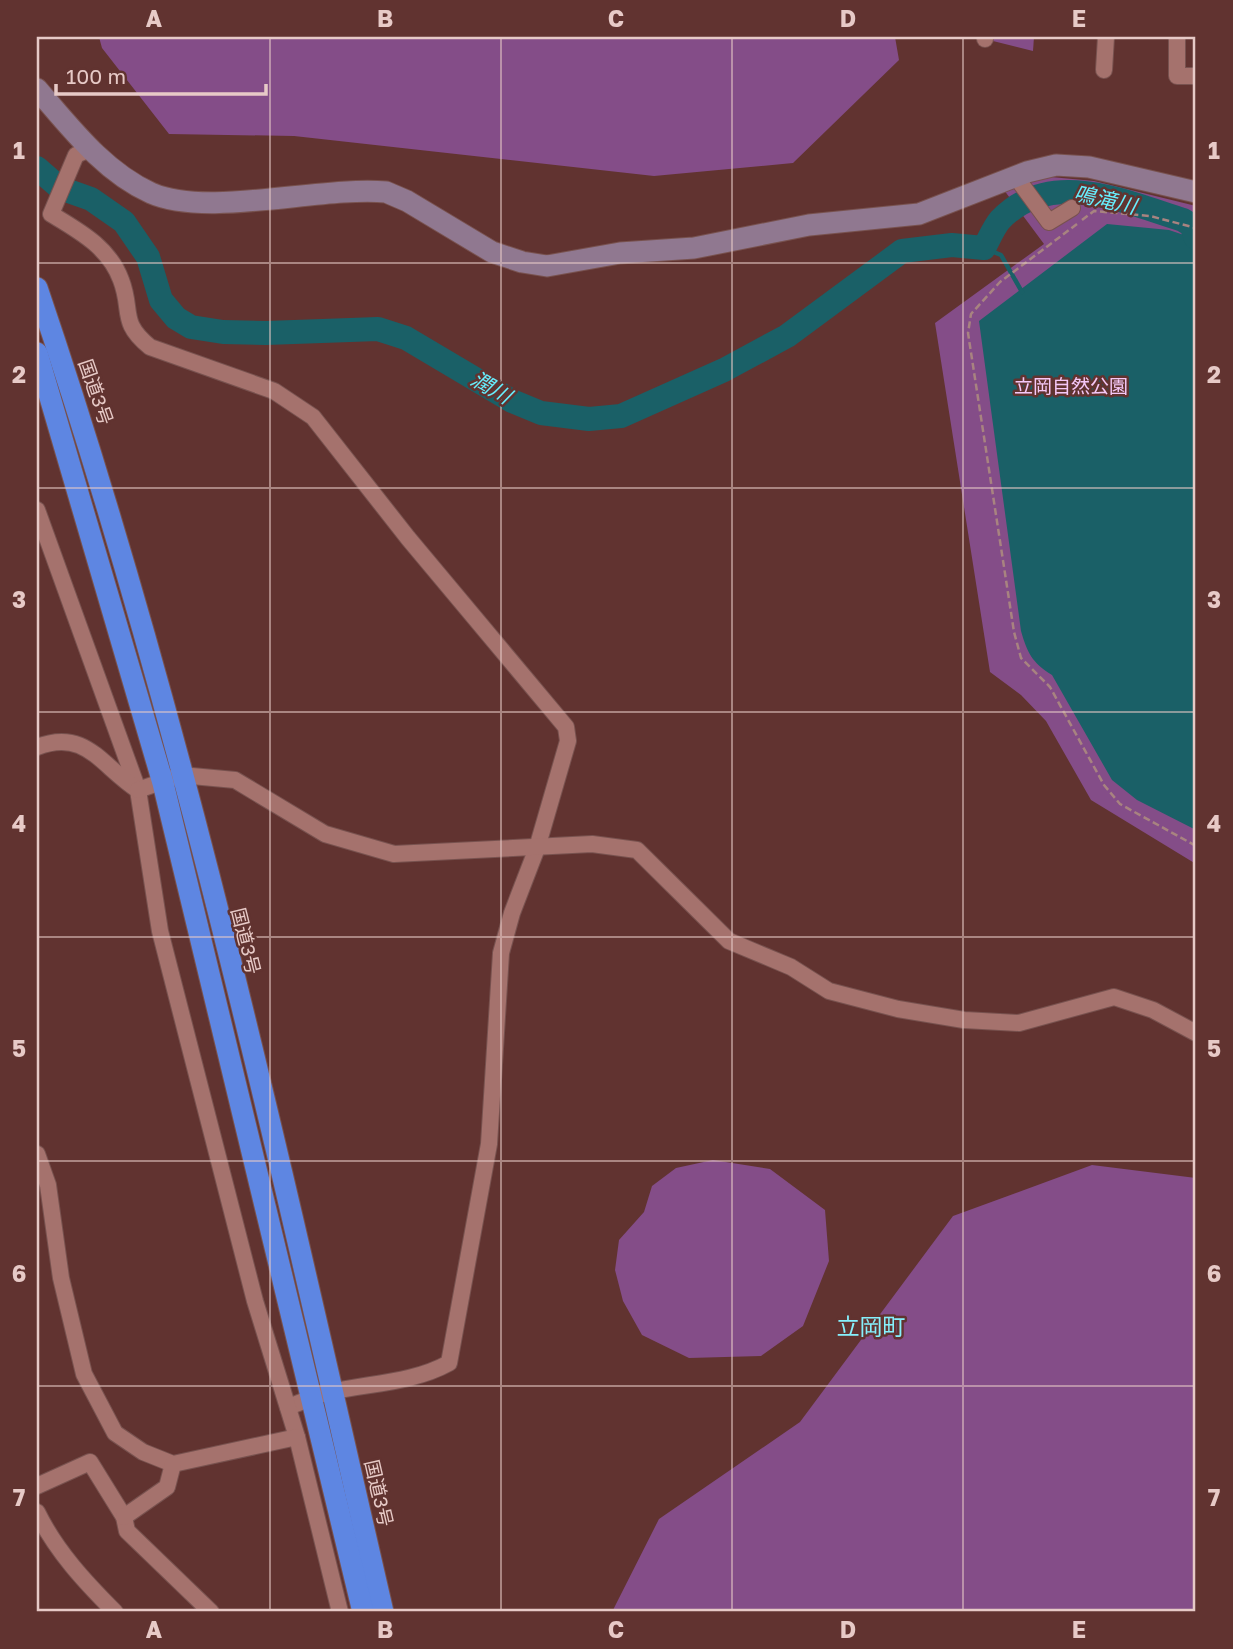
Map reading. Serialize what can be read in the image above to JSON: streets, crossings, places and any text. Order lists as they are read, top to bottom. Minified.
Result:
{"streets":{"highway":["国道3号"]},"districts":["立岡町"],"water":["鳴滝川","潤川"],"parks":["立岡自然公園"],"scale_bar":"100 m","grid":{"columns":["A","B","C","D","E"],"rows":["1","2","3","4","5","6","7"]}}
